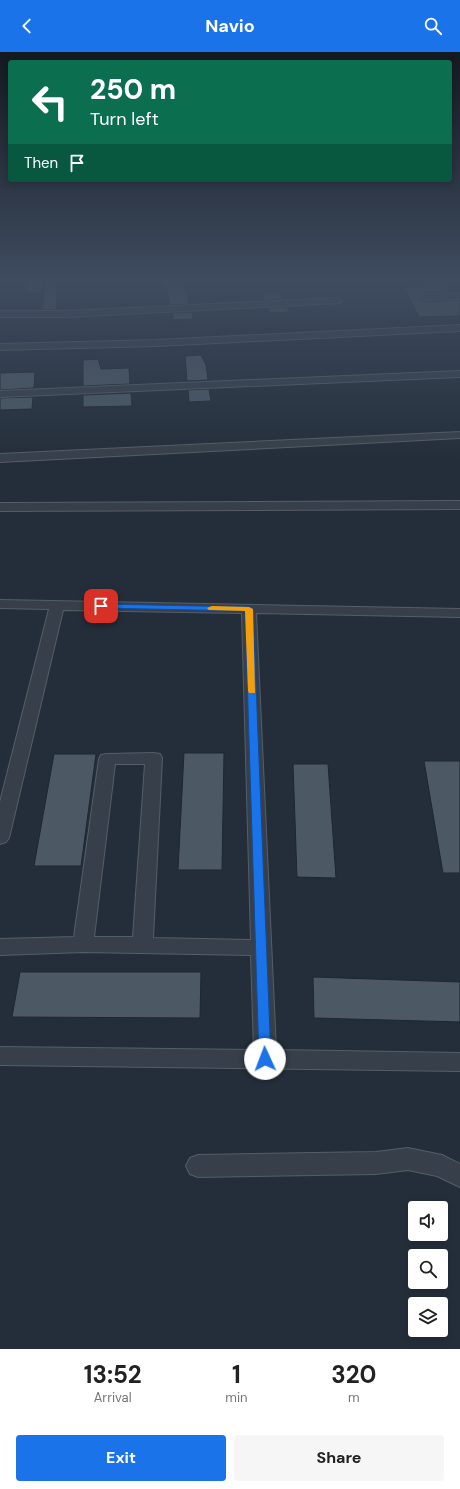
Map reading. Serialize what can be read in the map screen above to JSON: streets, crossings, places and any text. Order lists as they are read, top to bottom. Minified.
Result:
{"page":{"header":"Navio","turn":["250 m","Turn left"],"then":"Then","eta":["13:52","Arrival","1","min","320","m"],"buttons":["Exit","Share"]}}
